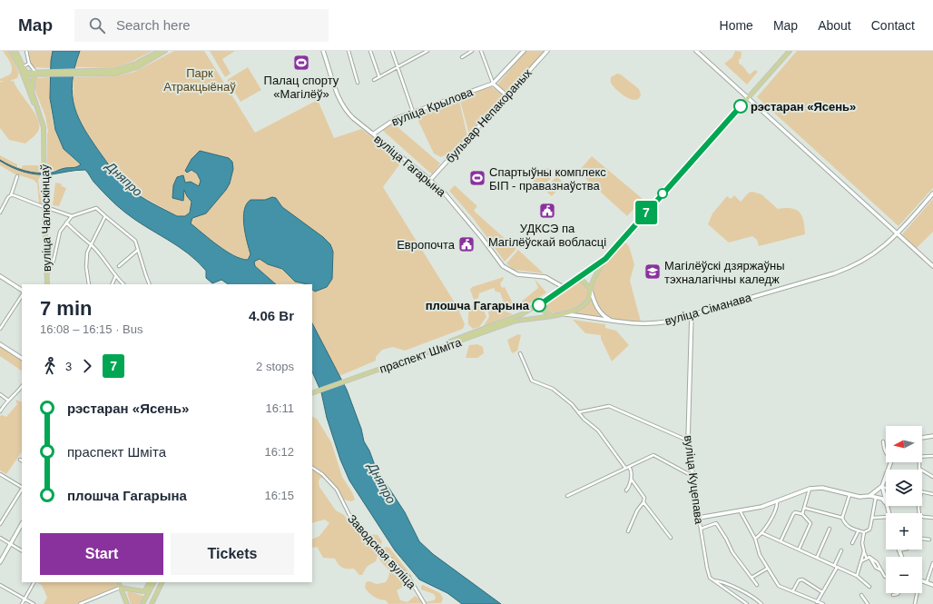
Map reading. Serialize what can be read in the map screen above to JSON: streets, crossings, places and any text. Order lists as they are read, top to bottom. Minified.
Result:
{"streets":{"main road":["вуліца Крылова","бульвар Непакораных","вуліца Гагарына","вуліца Чалюскінцаў","вуліца Сіманава","праспект Шміта","вуліца Куцепава"],"street":["Заводская вуліца"]},"crossings":[["вуліца Крылова","вуліца Гагарына"],["бульвар Непакораных","вуліца Гагарына"],["вуліца Гагарына","праспект Шміта"],["вуліца Сіманава","праспект Шміта"],["вуліца Сіманава","вуліца Куцепава"]],"water":["Дняпро"],"parks":["Парк Атракцыёнаў"],"places":{"sports":["Палац спорту «Магілёў»","Спартыўны комплекс БІП - правазнаўства"],"other":["рэстаран «Ясень»","плошча Гагарына"],"public building":["УДКСЭ па Магілёўскай вобласці","Европочта"],"school or university":["Магілёўскі дзяржаўны тэхналагічны каледж"]},"lines":["bus line 7"],"north":"left","page":{"header":"Map","search":"Search here","nav":["Home","Map","About","Contact"],"on_map":"7","heading":["7 min","16:08 – 16:15 · Bus","4.06 Br"],"legs":["3","7","2 stops"],"list":[{"name":"рэстаран «Ясень»","value":"16:11"},{"name":"праспект Шміта","value":"16:12"},{"name":"плошча Гагарына","value":"16:15"}],"map_buttons":["+","−"],"buttons":["Start","Tickets"]}}
